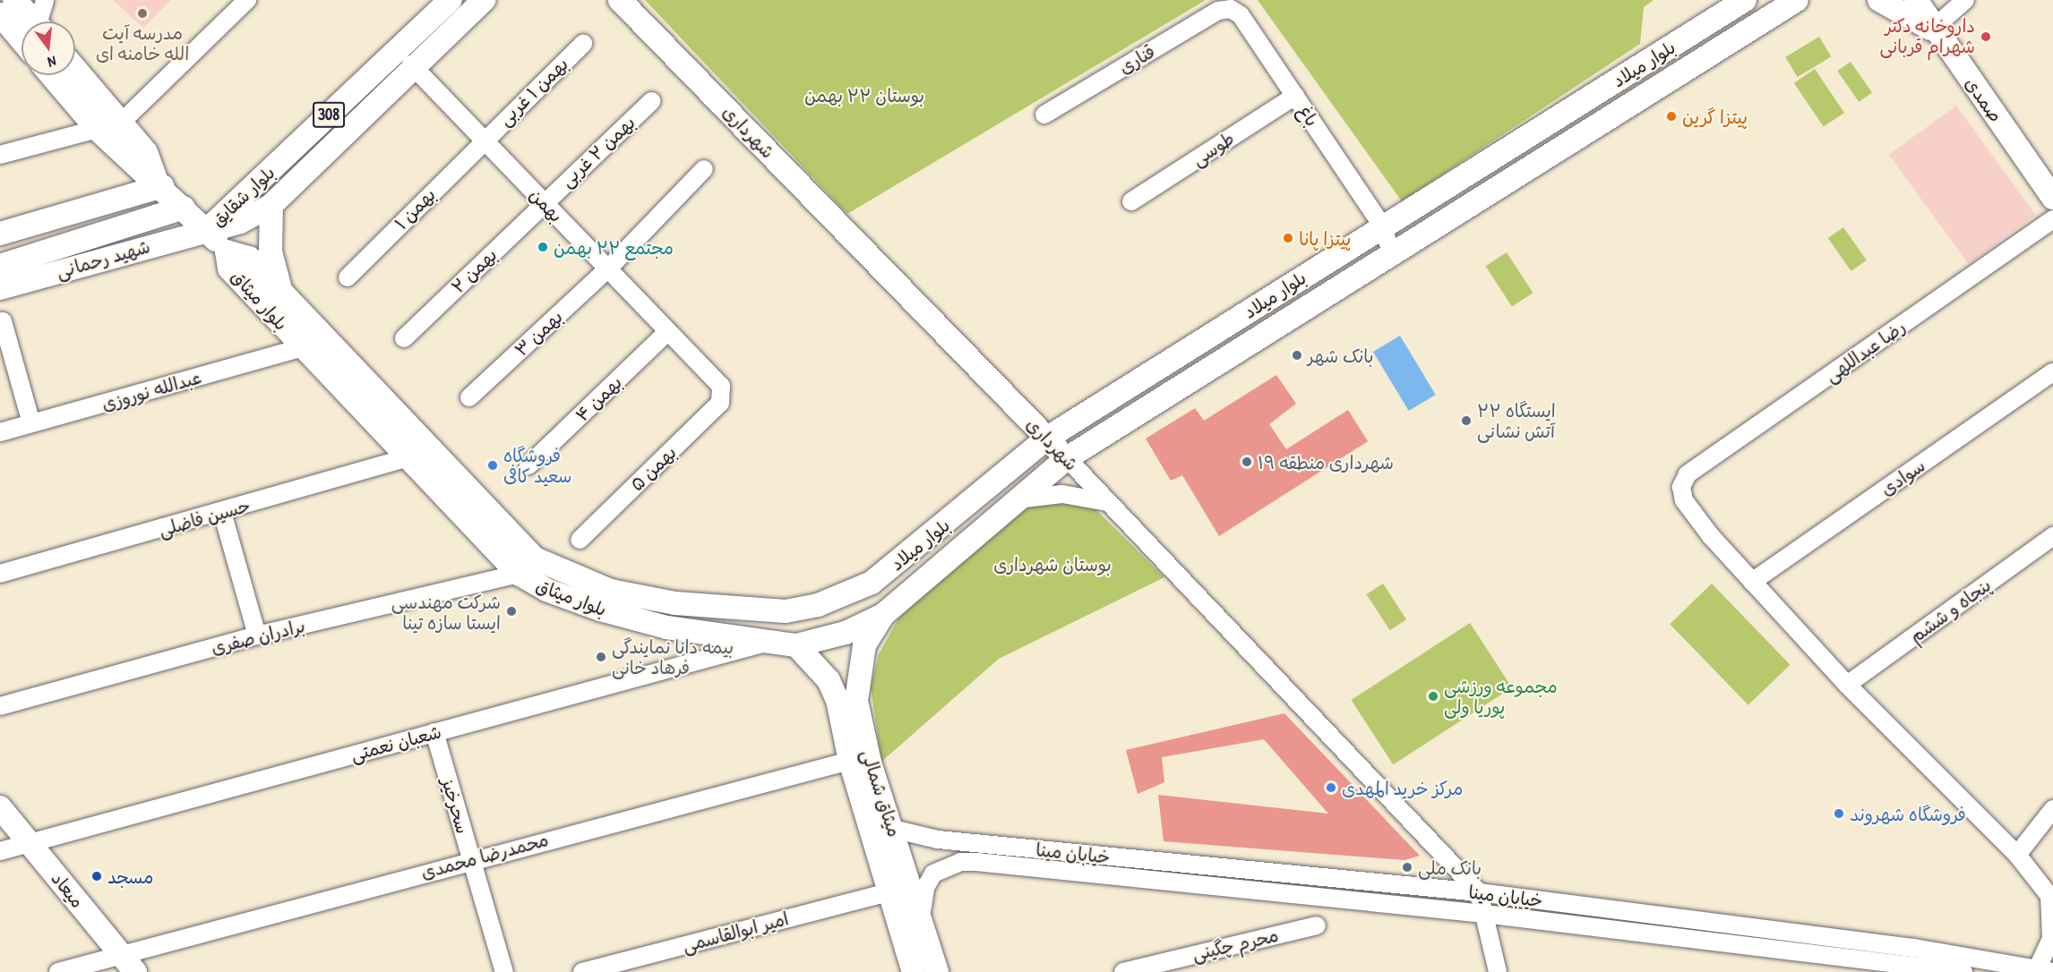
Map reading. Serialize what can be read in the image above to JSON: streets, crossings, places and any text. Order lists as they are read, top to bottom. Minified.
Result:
{"streets":{"main road":["بلوار میلاد","صمدی","308","شهرداری","بلوار شقایق","شهید رحمانی","بلوار میثاق","میثاق شمالی","میعاد"],"street":["قناری","بهمن ۱ غربی","باغ","طوسی","بهمن ۲ غربی","بهمن","بهمن ۱","بهمن ۲","بهمن ۳","رضا عبداللهی","عبدالله نوروزی","بهمن ۴","بهمن ۵","سوادی","حسین فاضلی","پنجاه و ششم","برادران صفری","شعبان نعمتی","سحرخیز","خیابان مینا","محمدرضا محمدی","امیر ابوالقاسمی","محرم چگینی"]},"crossings":[["قناری","باغ"],["بلوار میلاد","باغ"],["بلوار میلاد","شهرداری"],["بلوار میلاد","بلوار میثاق"],["بلوار میلاد","میثاق شمالی"],["بهمن ۱ غربی","بهمن"],["بهمن ۱ غربی","بهمن ۱"],["باغ","طوسی"],["شهرداری","خیابان مینا"],["بهمن ۲ غربی","بهمن"],["بهمن ۲ غربی","بهمن ۲"],["بلوار شقایق","بهمن"],["بلوار شقایق","شهید رحمانی"],["بهمن","بهمن ۱"],["بهمن","بهمن ۲"],["بهمن","بهمن ۳"],["بهمن","بهمن ۴"],["بهمن","بهمن ۵"],["بلوار میثاق","عبدالله نوروزی"],["بلوار میثاق","حسین فاضلی"],["بلوار میثاق","برادران صفری"],["بلوار میثاق","شعبان نعمتی"],["بلوار میثاق","میثاق شمالی"],["رضا عبداللهی","سوادی"],["شعبان نعمتی","سحرخیز"],["شعبان نعمتی","میعاد"],["میثاق شمالی","خیابان مینا"],["میثاق شمالی","محمدرضا محمدی"],["میثاق شمالی","امیر ابوالقاسمی"],["سحرخیز","محمدرضا محمدی"],["محمدرضا محمدی","میعاد"]],"parks":["بوستان ۲۲ بهمن","بوستان شهرداری"],"places":["مدرسه آیت الله خامنه ای","داروخانه دکتر شهرام قربانی","پیتزا گرین","پیتزا پانا","مجتمع ۲۲ بهمن","بانک شهر","ایستگاه ۲۲ آتش نشانی","شهرداری منطقه ۱۹","فروشگاه سعید کافی","شرکت مهندسی ایستا سازه تینا","بیمه دانا نمایندگی فرهاد خانی","مجموعه ورزشی پوریا ولی","مرکز خرید المهدی","فروشگاه شهروند","بانک ملی","مسجد"],"north":"bottom"}
